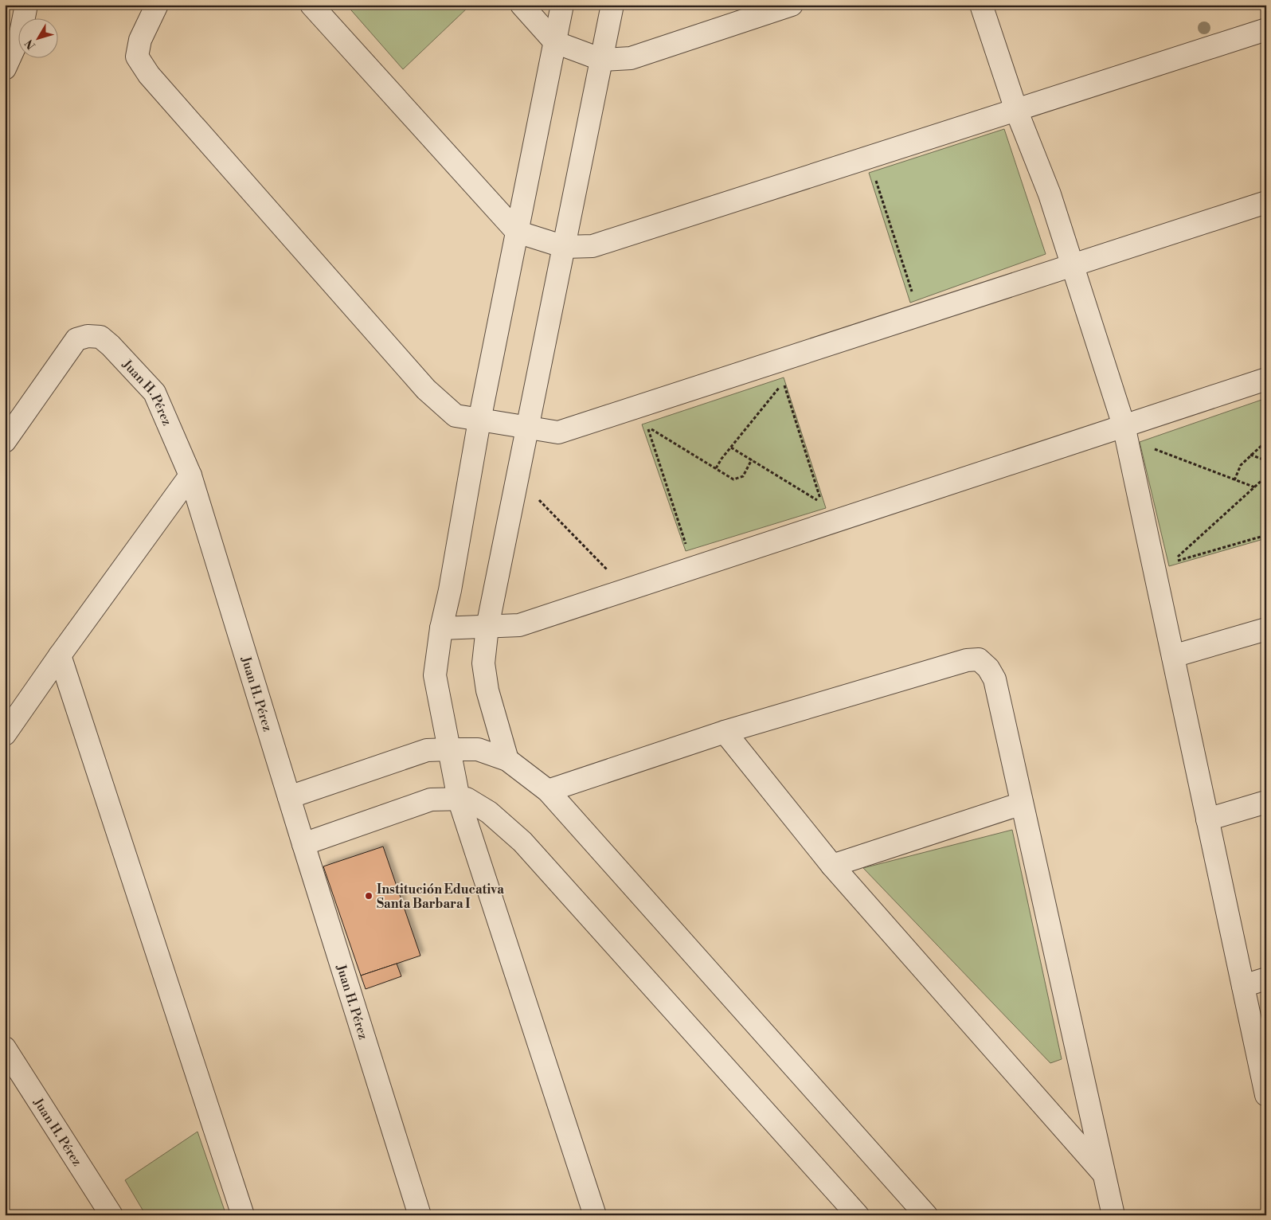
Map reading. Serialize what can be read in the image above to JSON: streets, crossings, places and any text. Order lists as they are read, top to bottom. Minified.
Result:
{"streets":{"street":["Juan H. Pérez"]},"places":["Institución Educativa Santa Barbara I"],"north":"bottom left"}
